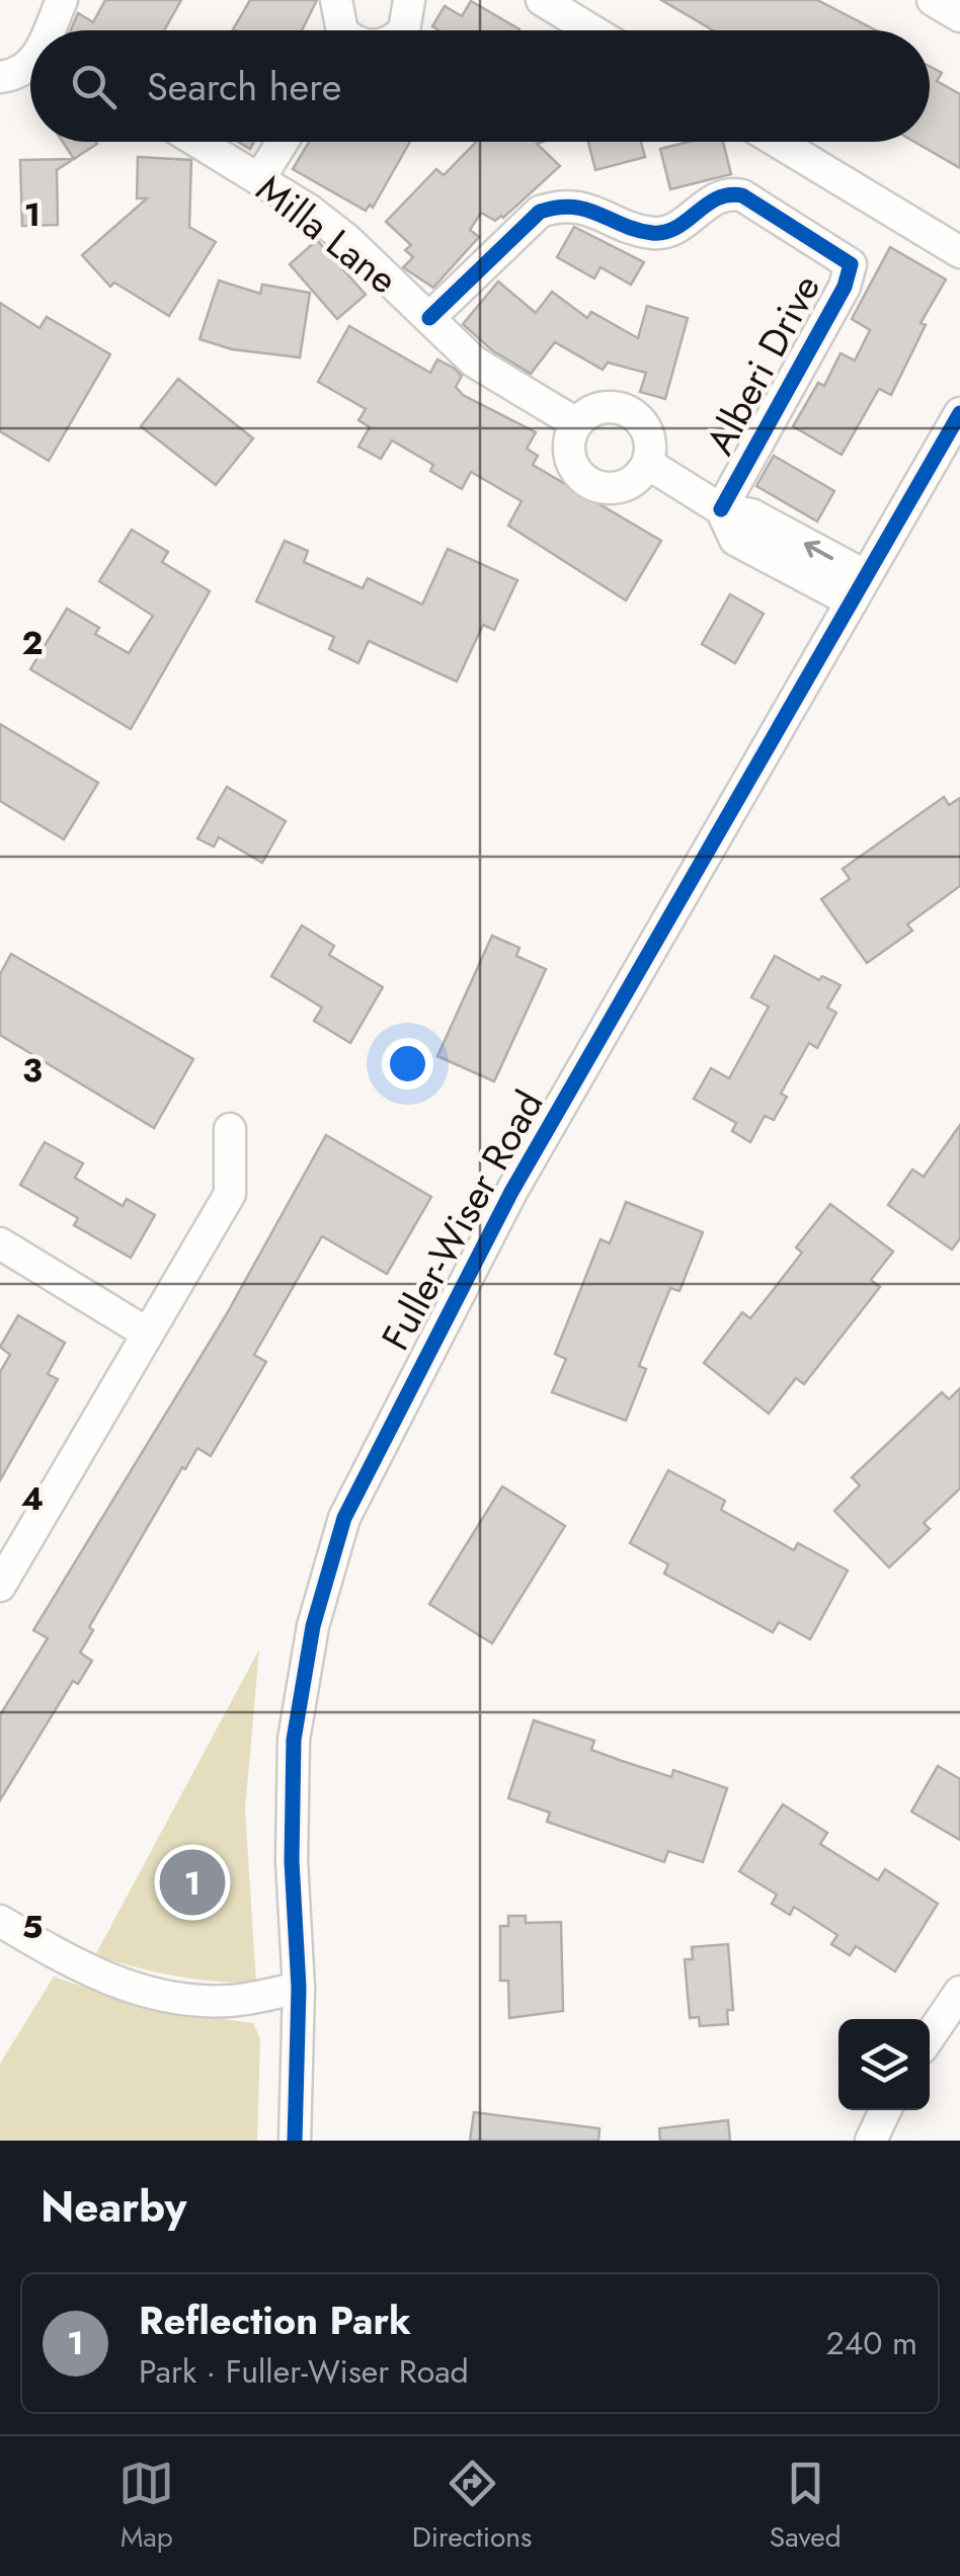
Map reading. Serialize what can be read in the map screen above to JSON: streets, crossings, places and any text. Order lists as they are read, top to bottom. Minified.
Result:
{"streets":{"street":["Milla Lane","Alberi Drive","Fuller-Wiser Road"]},"crossings":[["Milla Lane","Alberi Drive"]],"page":{"search":"Search here","pins":"1","heading":"Nearby","list":[{"mark":"1","name":"Reflection Park","note":"Park · Fuller-Wiser Road","value":"240 m"}],"nav":["Map","Directions","Saved"]},"grid":{"rows":["1","2","3","4","5"]}}
